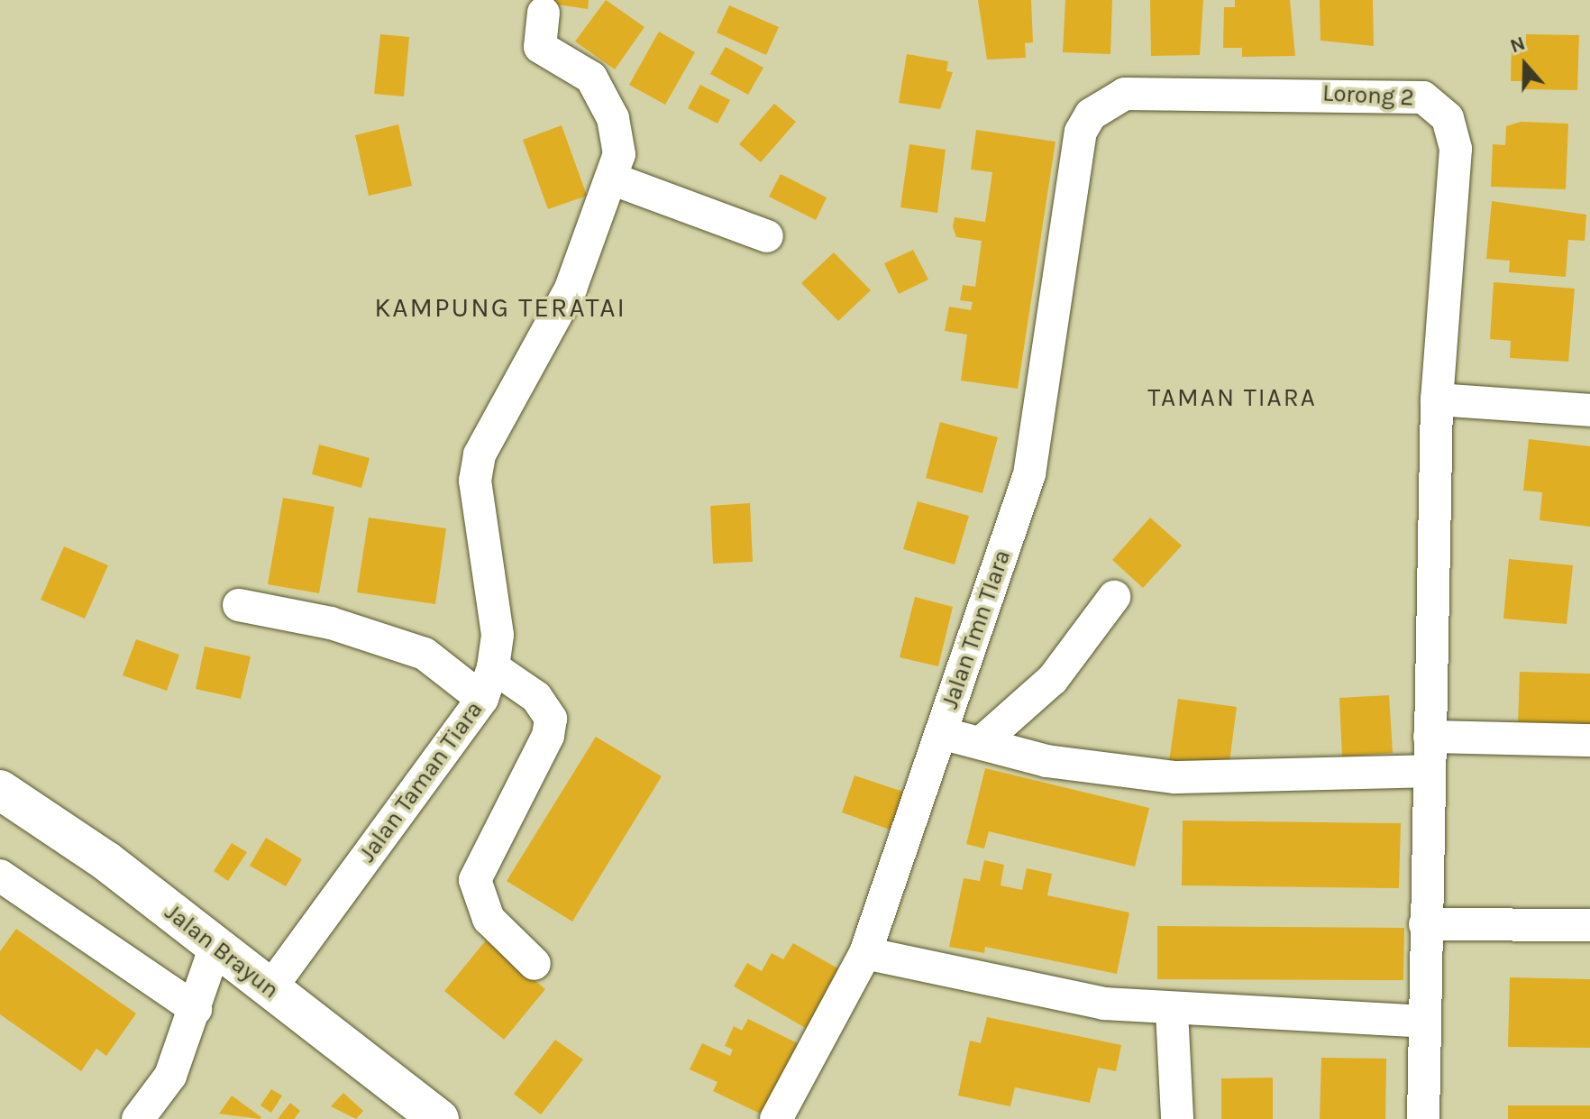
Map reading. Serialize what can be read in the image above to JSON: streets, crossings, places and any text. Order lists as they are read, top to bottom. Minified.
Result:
{"streets":{"main road":["Jalan Brayun"],"street":["Lorong 2","Jalan Tmn TIara","Jalan Taman Tiara"]},"crossings":[["Lorong 2","Jalan Tmn TIara"],["Jalan Taman Tiara","Jalan Brayun"]],"districts":["KAMPUNG TERATAI","TAMAN TIARA"],"north":"top"}
